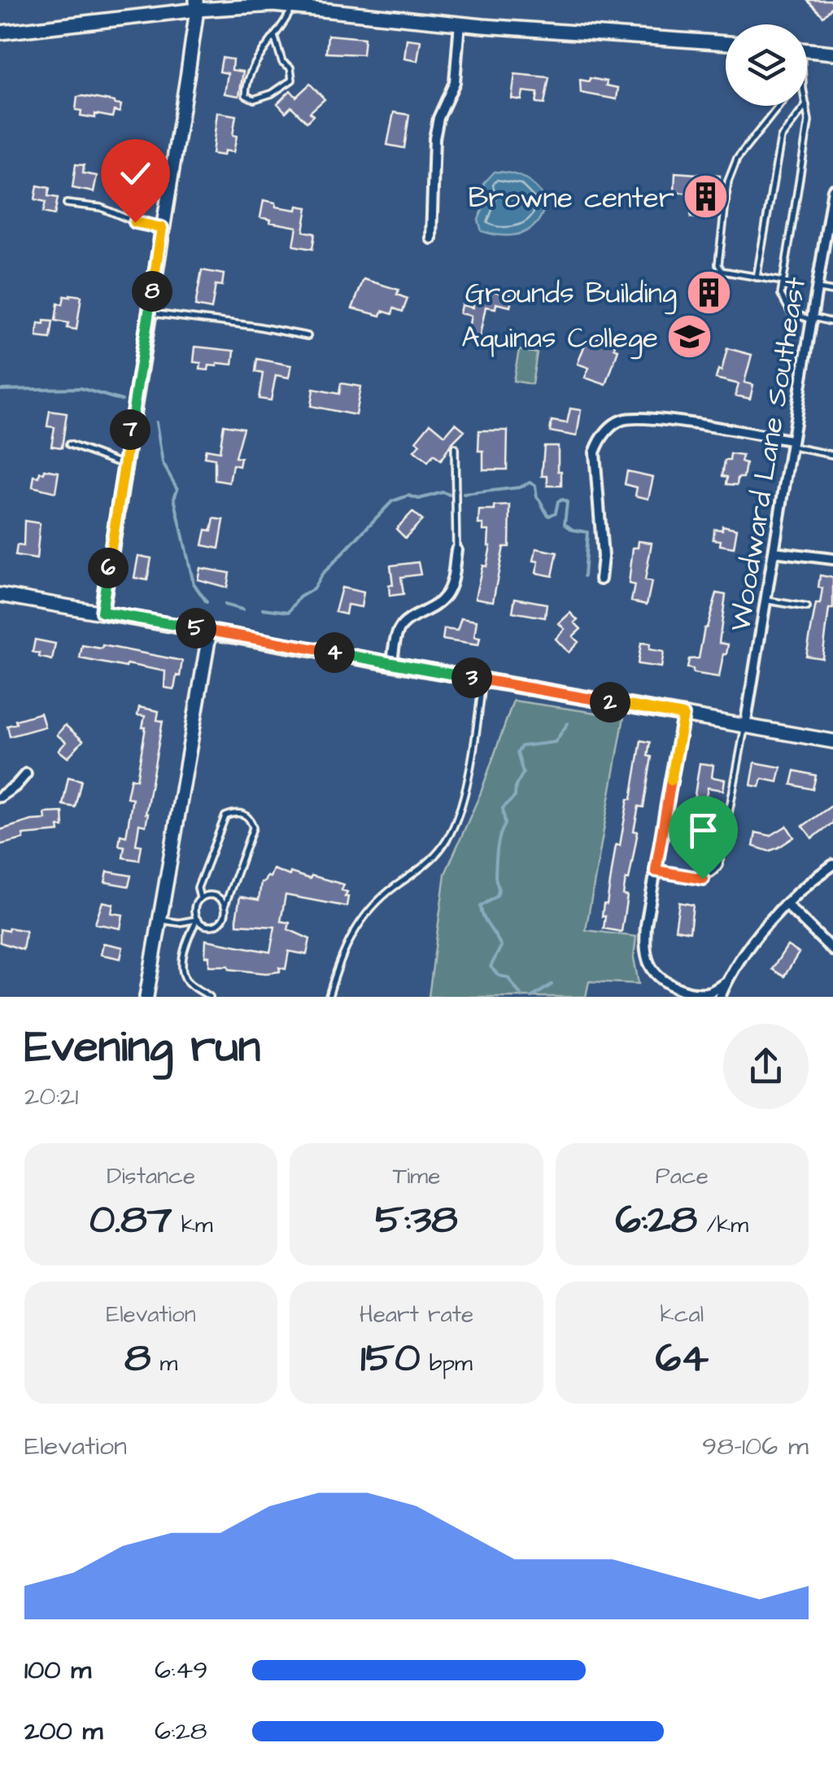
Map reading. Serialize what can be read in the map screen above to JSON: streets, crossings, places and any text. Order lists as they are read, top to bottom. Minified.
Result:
{"streets":{"street":["Woodward Lane Southeast"]},"places":{"building":["Browne center","Grounds Building"],"school or university":["Aquinas College"]},"page":{"pins":["8","7","6","5","4","3","2"],"heading":["Evening run","20:21"],"stats":[["Distance","0.87 km"],["Time","5:38"],["Pace","6:28 /km"],["Elevation","8 m"],["Heart rate","150 bpm"],["kcal","64"]],"chart":["Elevation","98–106 m"],"list":[{"name":"100 m","note":"6:49"},{"name":"200 m","note":"6:28"}]}}
